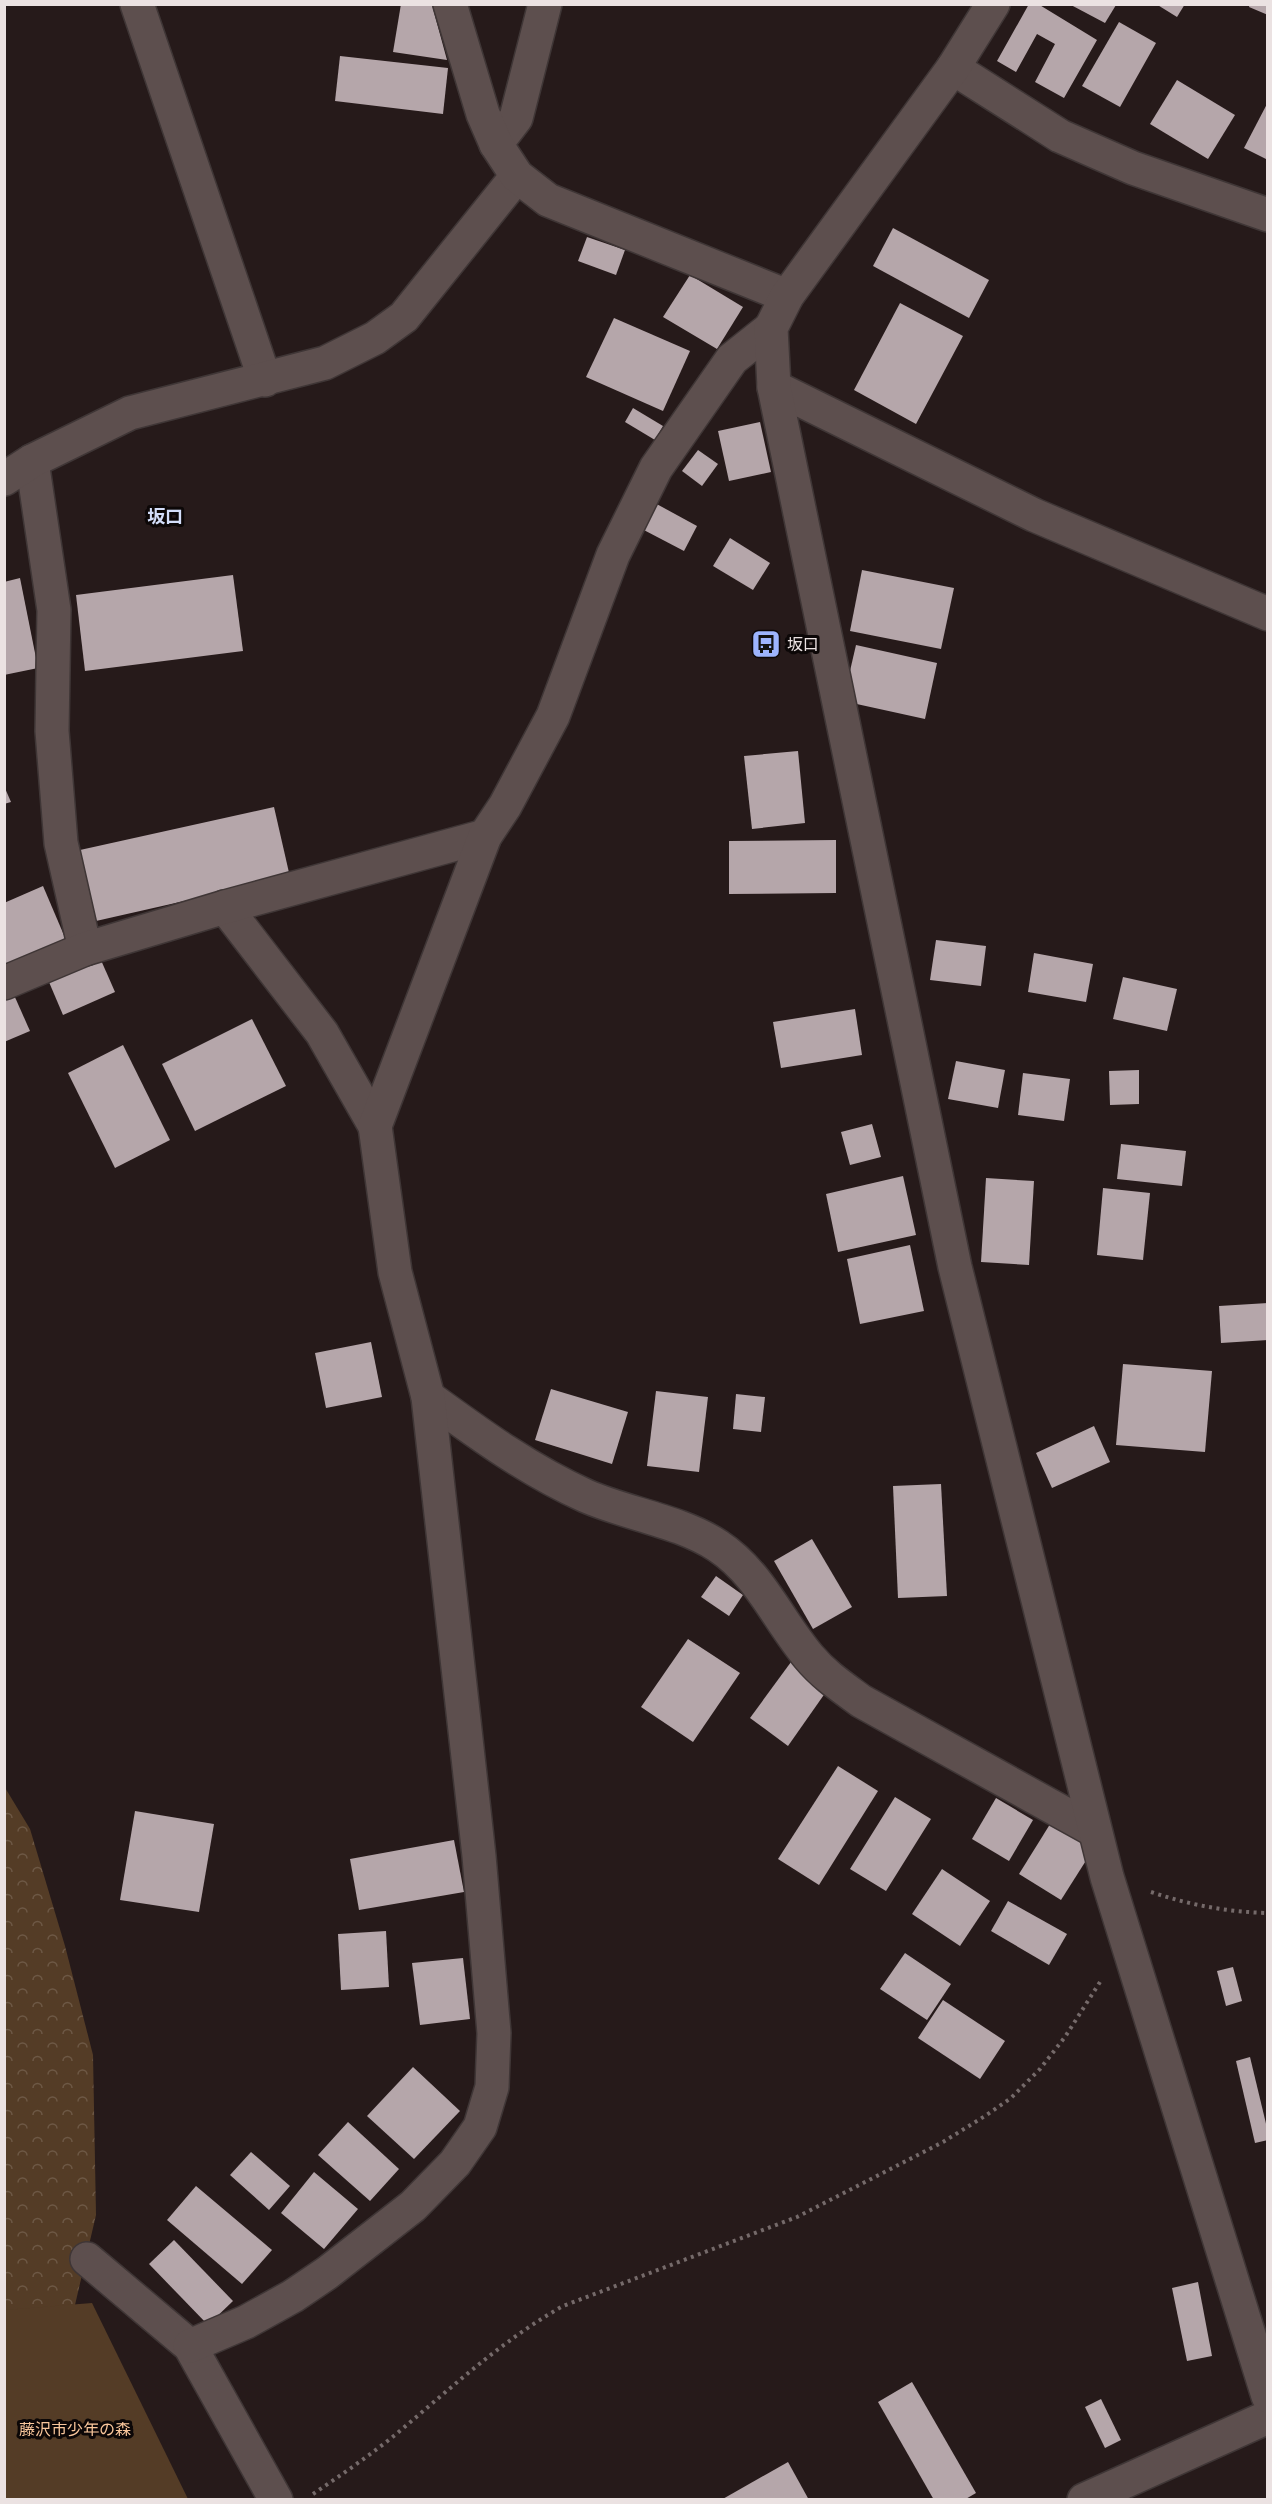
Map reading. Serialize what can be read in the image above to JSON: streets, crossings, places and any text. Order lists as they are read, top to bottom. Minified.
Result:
{"districts":["坂口"],"parks":["藤沢市少年の森"],"places":{"bus stop":["坂口"]}}
